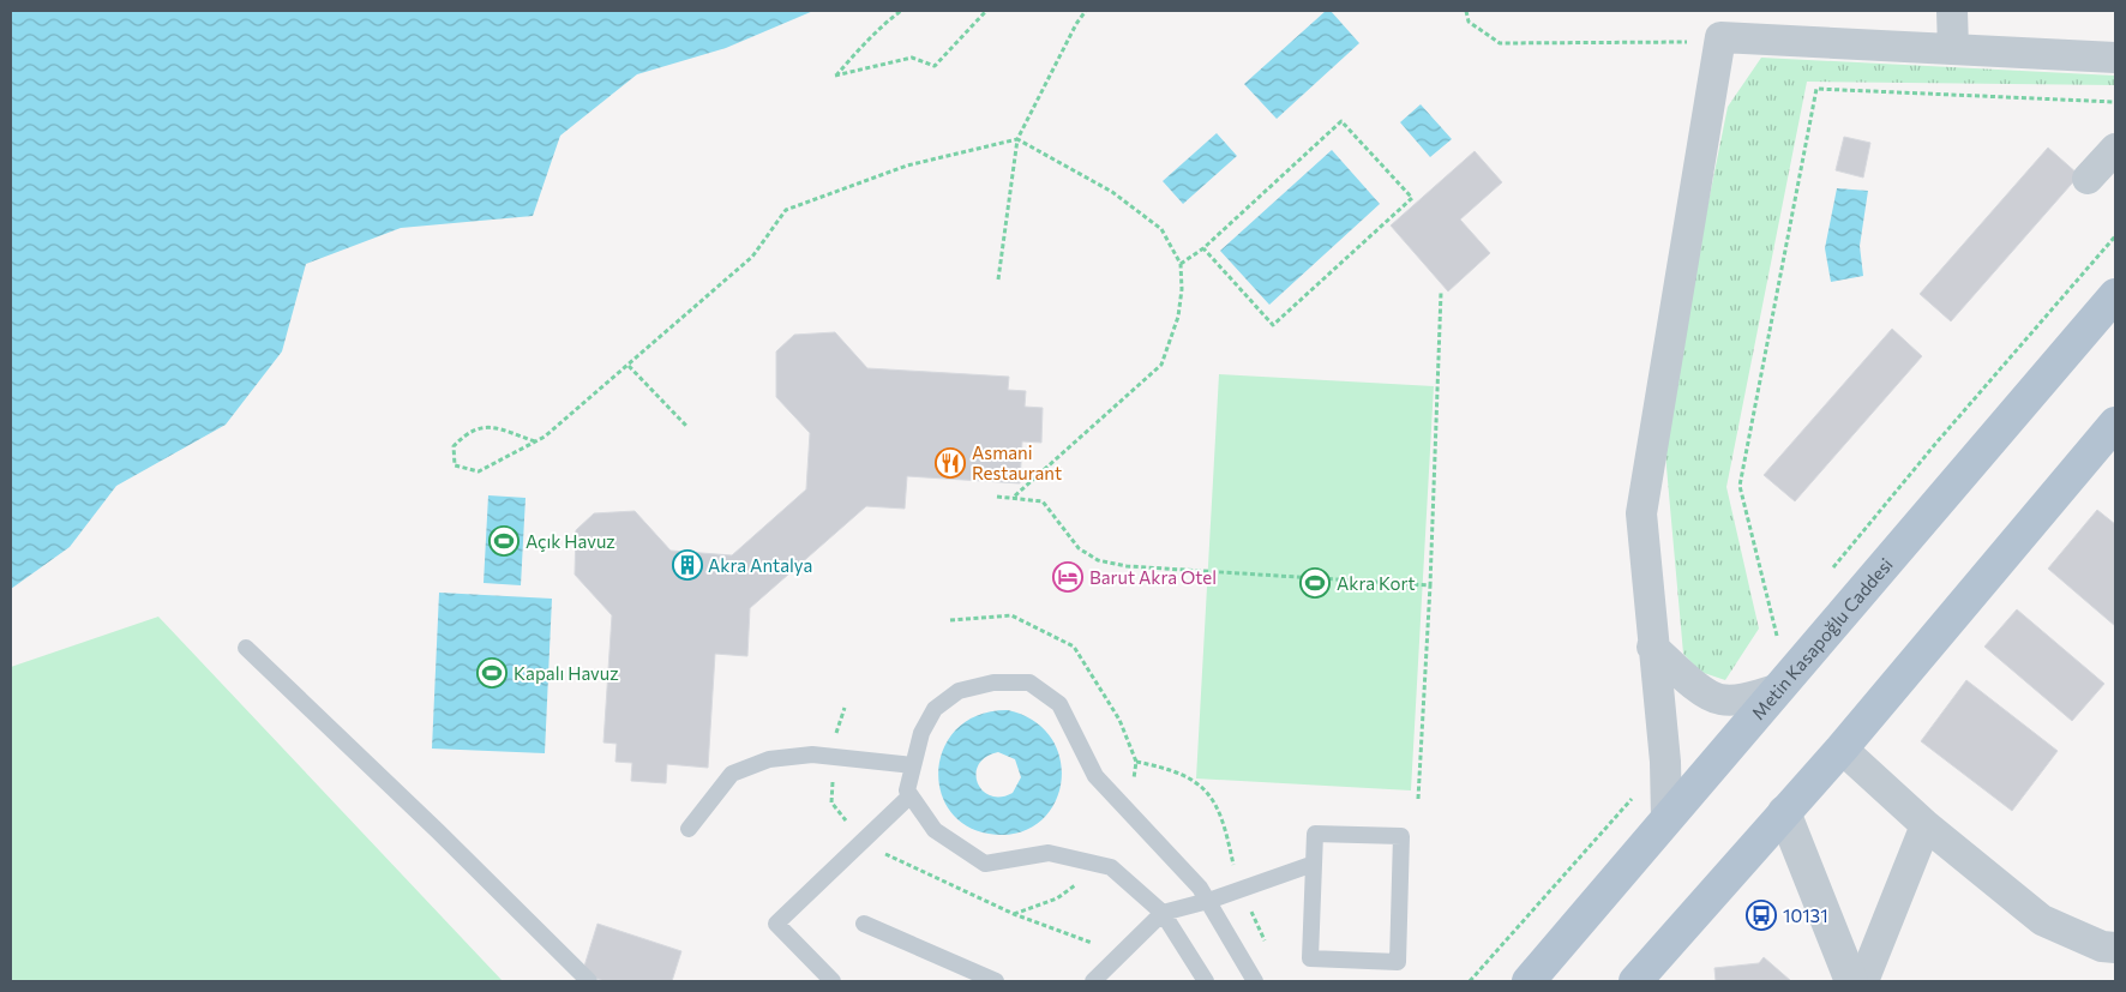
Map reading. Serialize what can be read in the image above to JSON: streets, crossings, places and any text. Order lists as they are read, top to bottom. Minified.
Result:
{"streets":{"main road":["Metin Kasapoğlu Caddesi"]},"places":{"restaurant":["Asmani Restaurant"],"sports":["Açık Havuz","Akra Kort","Kapalı Havuz"],"building":["Akra Antalya"],"hotel":["Barut Akra Otel"],"bus stop":["10131"]}}
